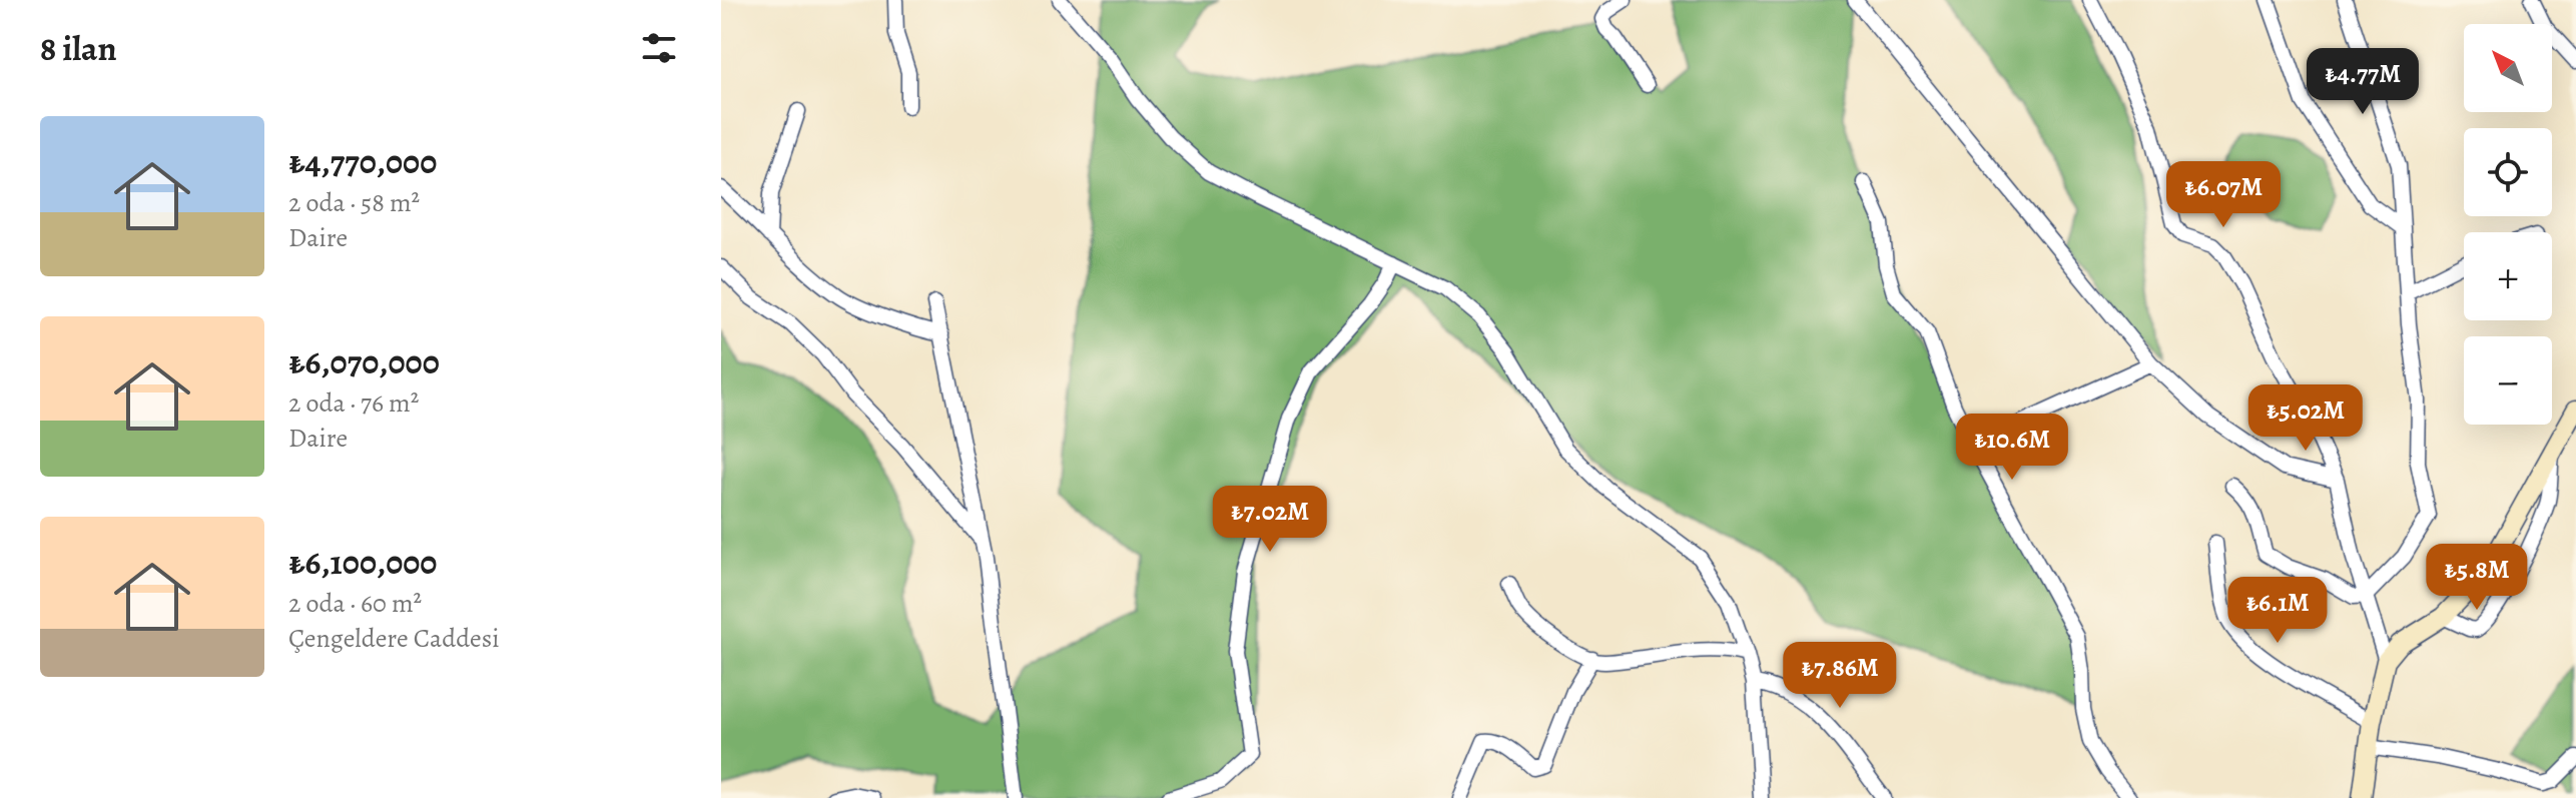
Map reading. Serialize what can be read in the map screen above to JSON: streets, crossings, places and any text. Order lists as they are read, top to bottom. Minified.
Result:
{"north":"top left","page":{"heading":"8 ilan","map_buttons":["+","−"],"price":["₺4.77M","₺6.07M","₺5.02M","₺10.6M","₺7.02M","₺5.8M","₺6.1M","₺7.86M"],"list":[{"name":"₺4,770,000","note":"2 oda · 58 m² · Daire"},{"name":"₺6,070,000","note":"2 oda · 76 m² · Daire"},{"name":"₺6,100,000","note":"2 oda · 60 m² · Çengeldere Caddesi"}]}}
